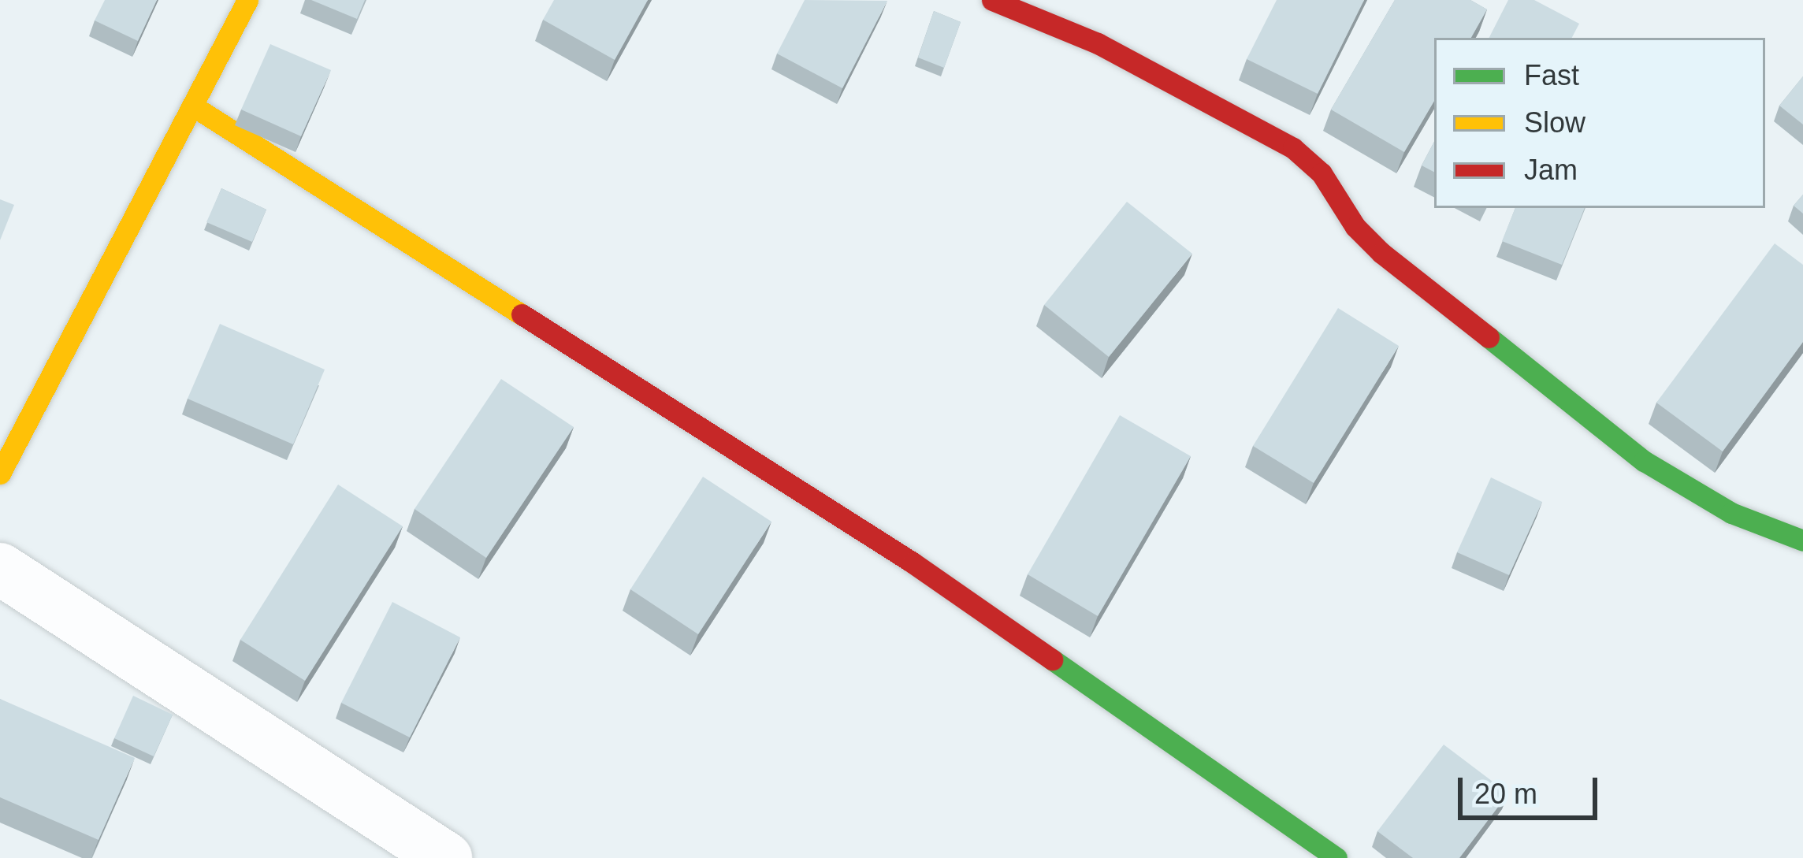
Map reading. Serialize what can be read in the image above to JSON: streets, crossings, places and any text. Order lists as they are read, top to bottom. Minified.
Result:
{"legend":["Fast","Slow","Jam"],"scale_bar":"20 m"}
